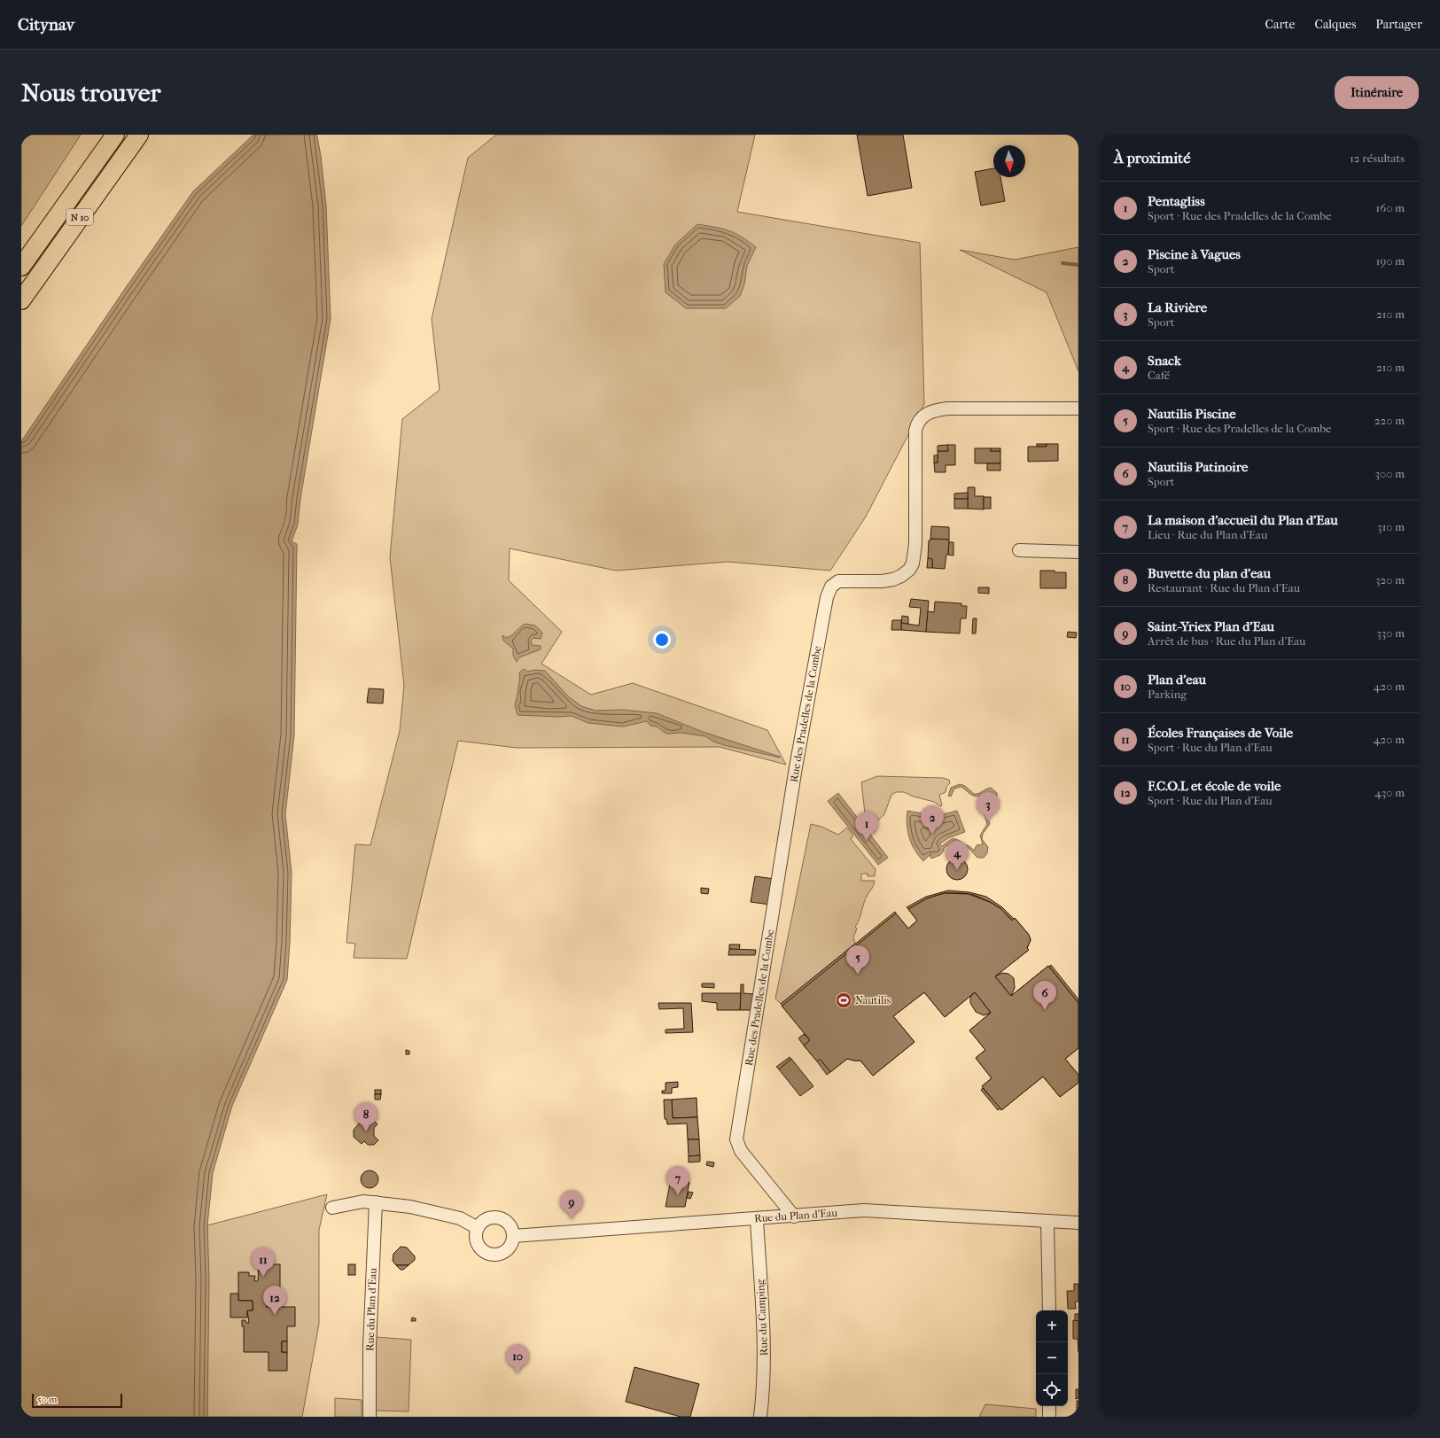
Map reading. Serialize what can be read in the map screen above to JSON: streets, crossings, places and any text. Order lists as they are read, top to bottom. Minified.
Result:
{"streets":{"highway":["N 10"],"street":["Rue des Pradelles de la Combe","Rue du Plan d'Eau","Rue du Camping"]},"crossings":[["Rue des Pradelles de la Combe","Rue du Plan d'Eau"],["Rue du Plan d'Eau","Rue du Camping"]],"places":{"sports":["Nautilis"]},"scale_bar":"50 m","north":"bottom","page":{"header":"Citynav","nav":["Carte","Calques","Partager"],"buttons":"Itinéraire","title":"Nous trouver","heading":["À proximité","12 résultats"],"list":[{"mark":"1","name":"Pentagliss","note":"Sport · Rue des Pradelles de la Combe","value":"160 m"},{"mark":"2","name":"Piscine à Vagues","note":"Sport","value":"190 m"},{"mark":"3","name":"La Rivière","note":"Sport","value":"210 m"},{"mark":"4","name":"Snack","note":"Café","value":"210 m"},{"mark":"5","name":"Nautilis Piscine","note":"Sport · Rue des Pradelles de la Combe","value":"220 m"},{"mark":"6","name":"Nautilis Patinoire","note":"Sport","value":"300 m"},{"mark":"7","name":"La maison d’accueil du Plan d’Eau","note":"Lieu · Rue du Plan d'Eau","value":"310 m"},{"mark":"8","name":"Buvette du plan d'eau","note":"Restaurant · Rue du Plan d'Eau","value":"320 m"},{"mark":"9","name":"Saint-Yriex Plan d'Eau","note":"Arrêt de bus · Rue du Plan d'Eau","value":"330 m"},{"mark":"10","name":"Plan d'eau","note":"Parking","value":"420 m"},{"mark":"11","name":"Écoles Françaises de Voile","note":"Sport · Rue du Plan d'Eau","value":"420 m"},{"mark":"12","name":"F.C.O.L et école de voile","note":"Sport · Rue du Plan d'Eau","value":"430 m"}],"pins":["3","2","1","4","5","6","8","7","9","11","12","10"],"map_buttons":["+","−"],"scale":"50 m"}}
